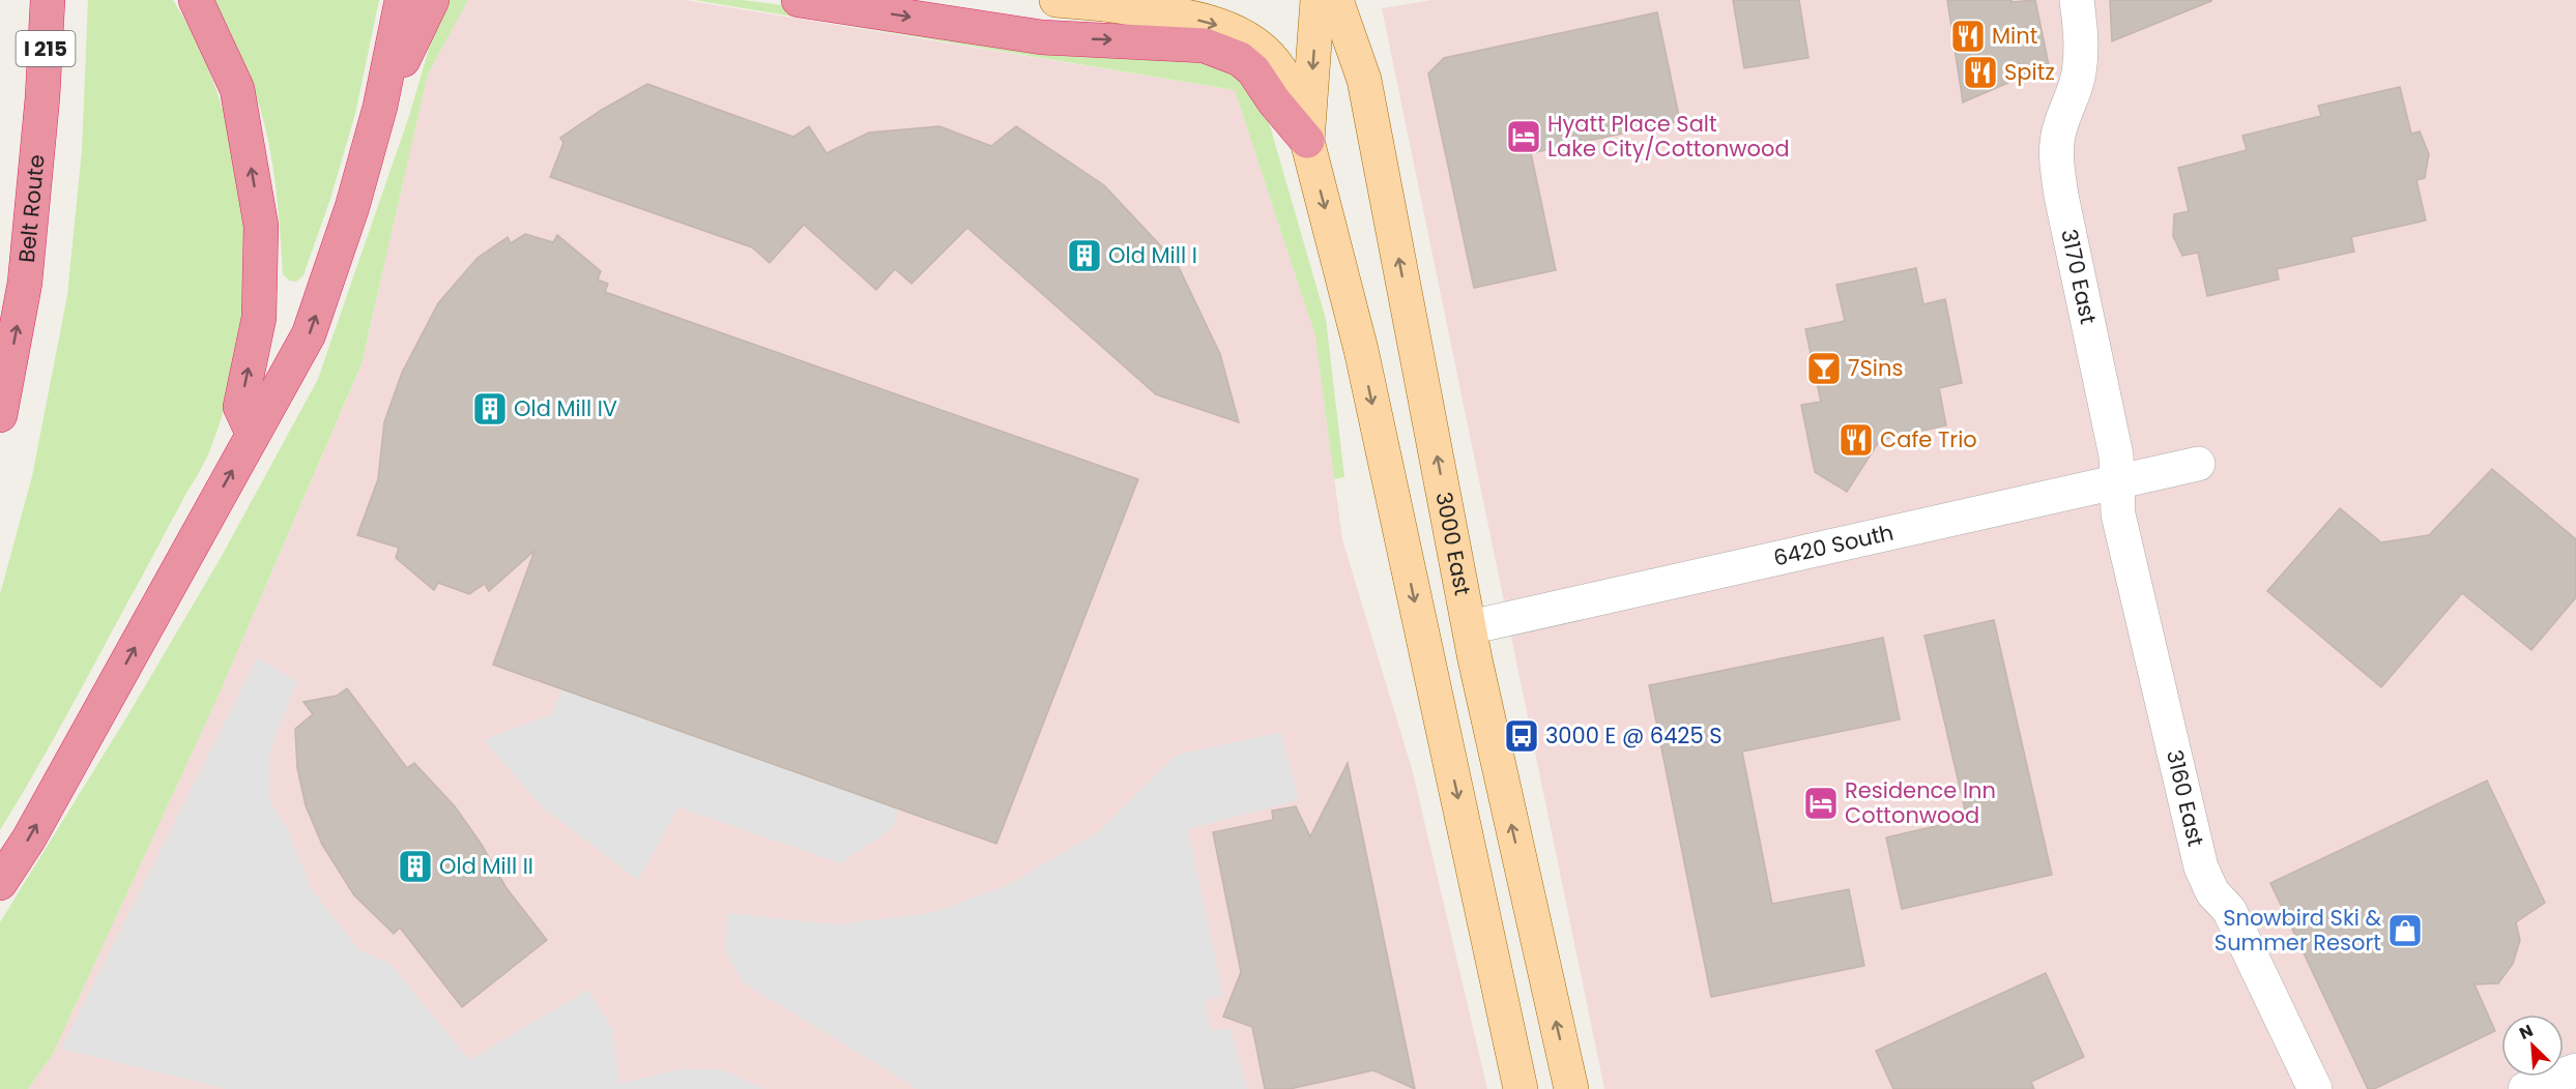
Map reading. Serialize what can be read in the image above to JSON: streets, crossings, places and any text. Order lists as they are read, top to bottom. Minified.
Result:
{"streets":{"highway":["I 215","Belt Route"],"main road":["3000 East"],"street":["3170 East","6420 South","3160 East"]},"crossings":[["3170 East","6420 South"],["3170 East","3160 East"],["3000 East","6420 South"],["6420 South","3160 East"]],"places":{"restaurant":["Mint","Spitz","Cafe Trio"],"hotel":["Hyatt Place Salt Lake City/Cottonwood","Residence Inn Cottonwood"],"building":["Old Mill I","Old Mill IV","Old Mill II"],"bar":["7Sins"],"bus stop":["3000 E @ 6425 S"],"shop":["Snowbird Ski & Summer Resort"]},"north":"top left"}
